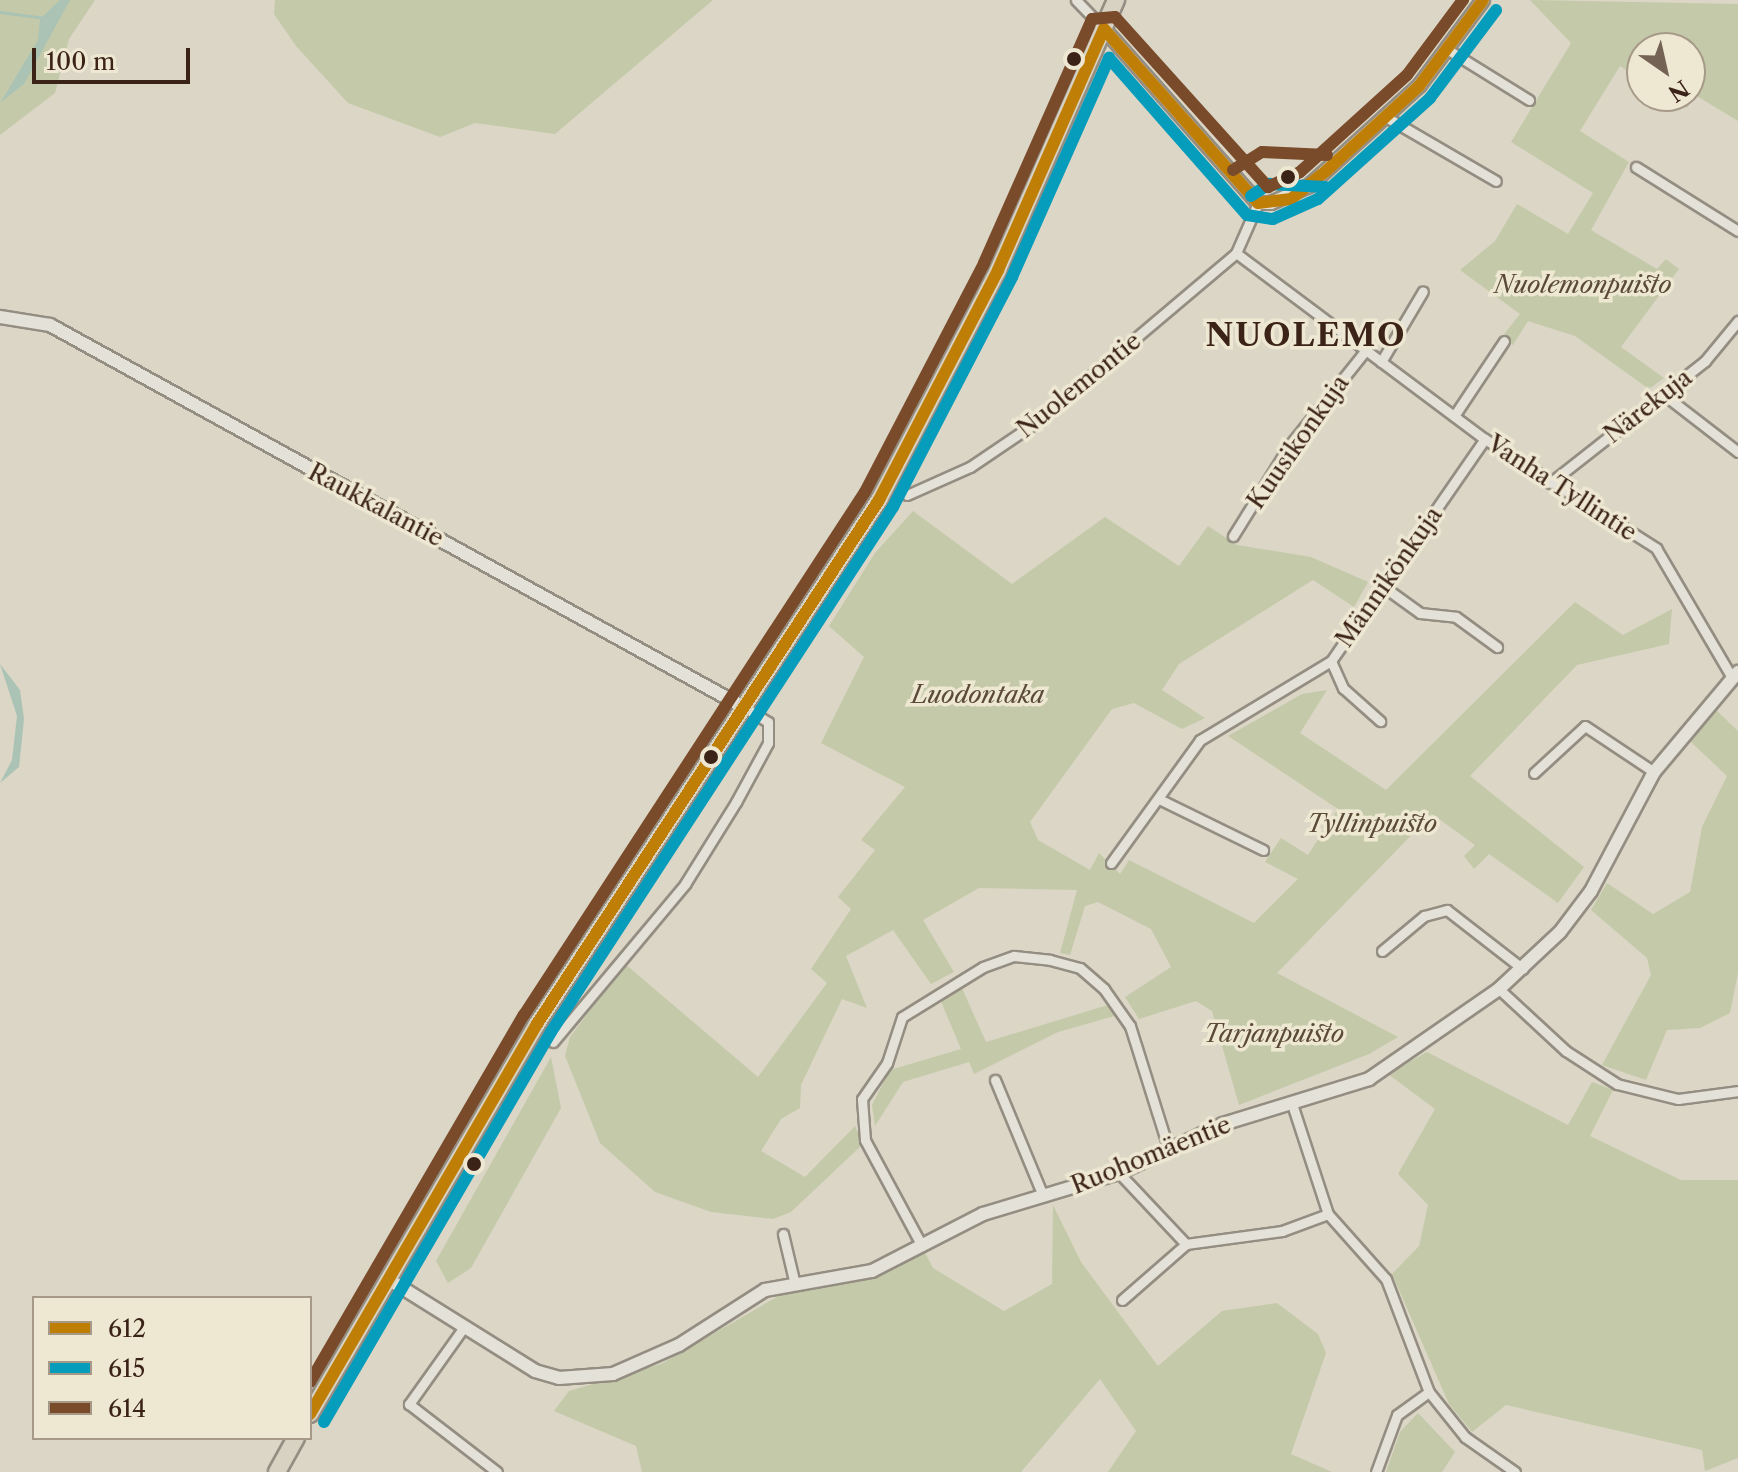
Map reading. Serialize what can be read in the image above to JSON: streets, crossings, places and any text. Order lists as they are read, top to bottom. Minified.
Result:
{"streets":{"street":["Nuolemontie","Närekuja","Kuusikonkuja","Vanha Tyllintie","Raukkalantie","Männikönkuja","Ruohomäentie"]},"crossings":[["Nuolemontie","Vanha Tyllintie"],["Närekuja","Vanha Tyllintie"],["Kuusikonkuja","Vanha Tyllintie"],["Vanha Tyllintie","Männikönkuja"],["Vanha Tyllintie","Ruohomäentie"]],"districts":["NUOLEMO"],"parks":["Nuolemonpuisto","Luodontaka","Tyllinpuisto","Tarjanpuisto"],"lines":["transit line 612","transit line 614","transit line 615"],"legend":["612","615","614"],"scale_bar":"100 m","north":"bottom right"}
